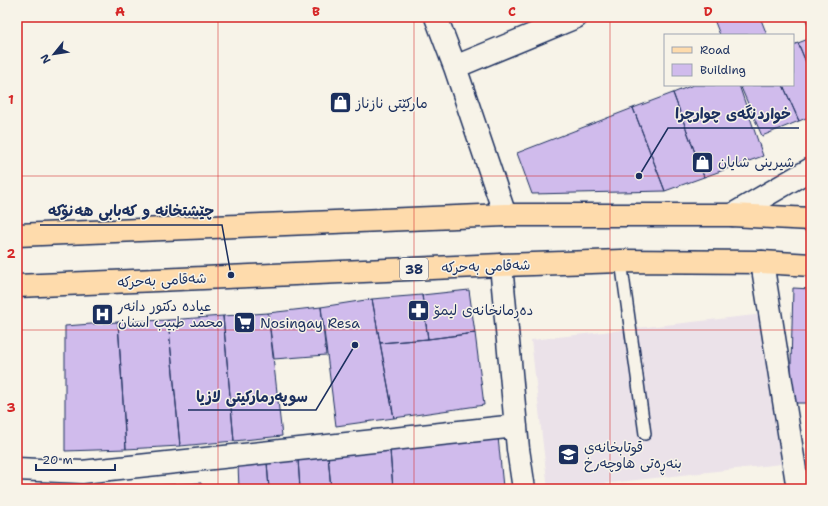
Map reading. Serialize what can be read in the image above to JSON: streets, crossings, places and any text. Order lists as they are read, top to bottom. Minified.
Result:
{"streets":{"main road":["شەقامی بەحرکە","38"]},"places":{"shop":["مارکێتی نازناز","شیرینی شایان"],"other":["خواردنگەی چوارچرا","چێشتخانە و کەبابی هەنۆکە","سوپه‌رمارکیتی لازیا"],"pharmacy":["دەرمانخانەی لیمۆ"],"hospital":["عياده دكتور دانەر محمد طبيب اسنان"],"supermarket":["Nosingay Resa"],"school or university":["قوتابخانەی بنەڕەتی هاوچەرخ"]},"legend":["Road","Building"],"scale_bar":"20 m","north":"bottom left","grid":{"columns":["A","B","C","D"],"rows":["1","2","3"]}}
